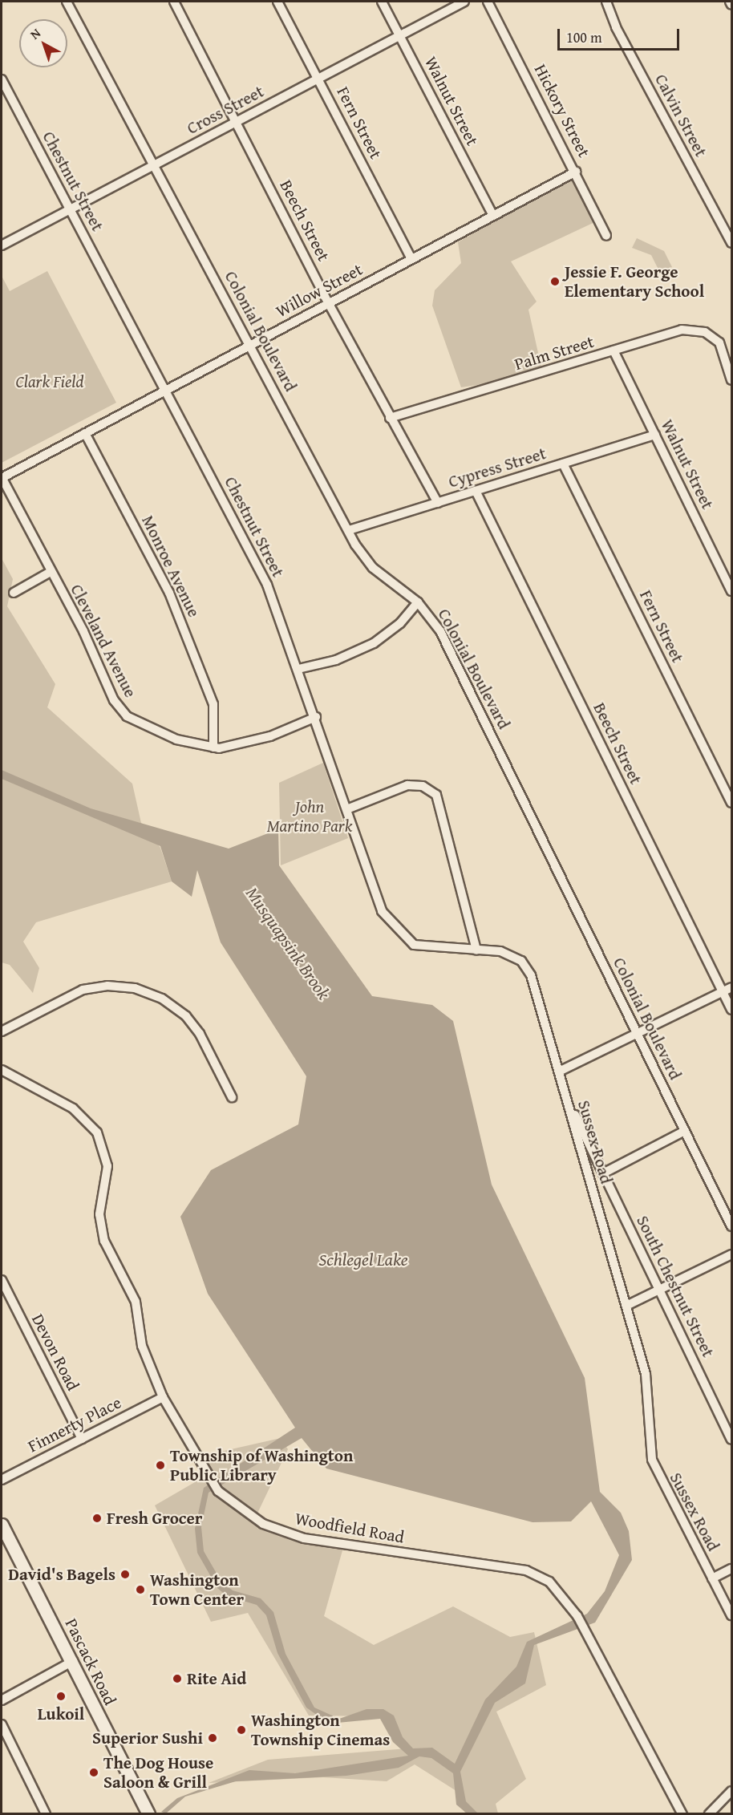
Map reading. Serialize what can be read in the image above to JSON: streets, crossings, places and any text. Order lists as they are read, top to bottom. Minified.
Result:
{"streets":{"street":["Walnut Street","Cross Street","Hickory Street","Calvin Street","Fern Street","Chestnut Street","Beech Street","Willow Street","Colonial Boulevard","Palm Street","Cypress Street","Monroe Avenue","Cleveland Avenue","Sussex Road","South Chestnut Street","Devon Road","Finnerty Place","Woodfield Road","Pascack Road"]},"crossings":[["Walnut Street","Cross Street"],["Walnut Street","Willow Street"],["Walnut Street","Palm Street"],["Walnut Street","Cypress Street"],["Cross Street","Fern Street"],["Cross Street","Chestnut Street"],["Cross Street","Beech Street"],["Cross Street","Colonial Boulevard"],["Hickory Street","Willow Street"],["Fern Street","Willow Street"],["Fern Street","Cypress Street"],["Chestnut Street","Willow Street"],["Chestnut Street","Cleveland Avenue"],["Chestnut Street","Sussex Road"],["Beech Street","Willow Street"],["Beech Street","Palm Street"],["Beech Street","Cypress Street"],["Willow Street","Colonial Boulevard"],["Willow Street","Monroe Avenue"],["Willow Street","Cleveland Avenue"],["Colonial Boulevard","Cypress Street"],["Monroe Avenue","Cleveland Avenue"],["Devon Road","Finnerty Place"],["Finnerty Place","Woodfield Road"]],"water":["Musquapsink Brook","Schlegel Lake"],"parks":["Clark Field","John Martino Park"],"places":["Jessie F. George Elementary School","Township of Washington Public Library","Fresh Grocer","David's Bagels","Washington Town Center","Rite Aid","Lukoil","Washington Township Cinemas","Superior Sushi","The Dog House Saloon & Grill"],"scale_bar":"100 m","north":"top left"}
